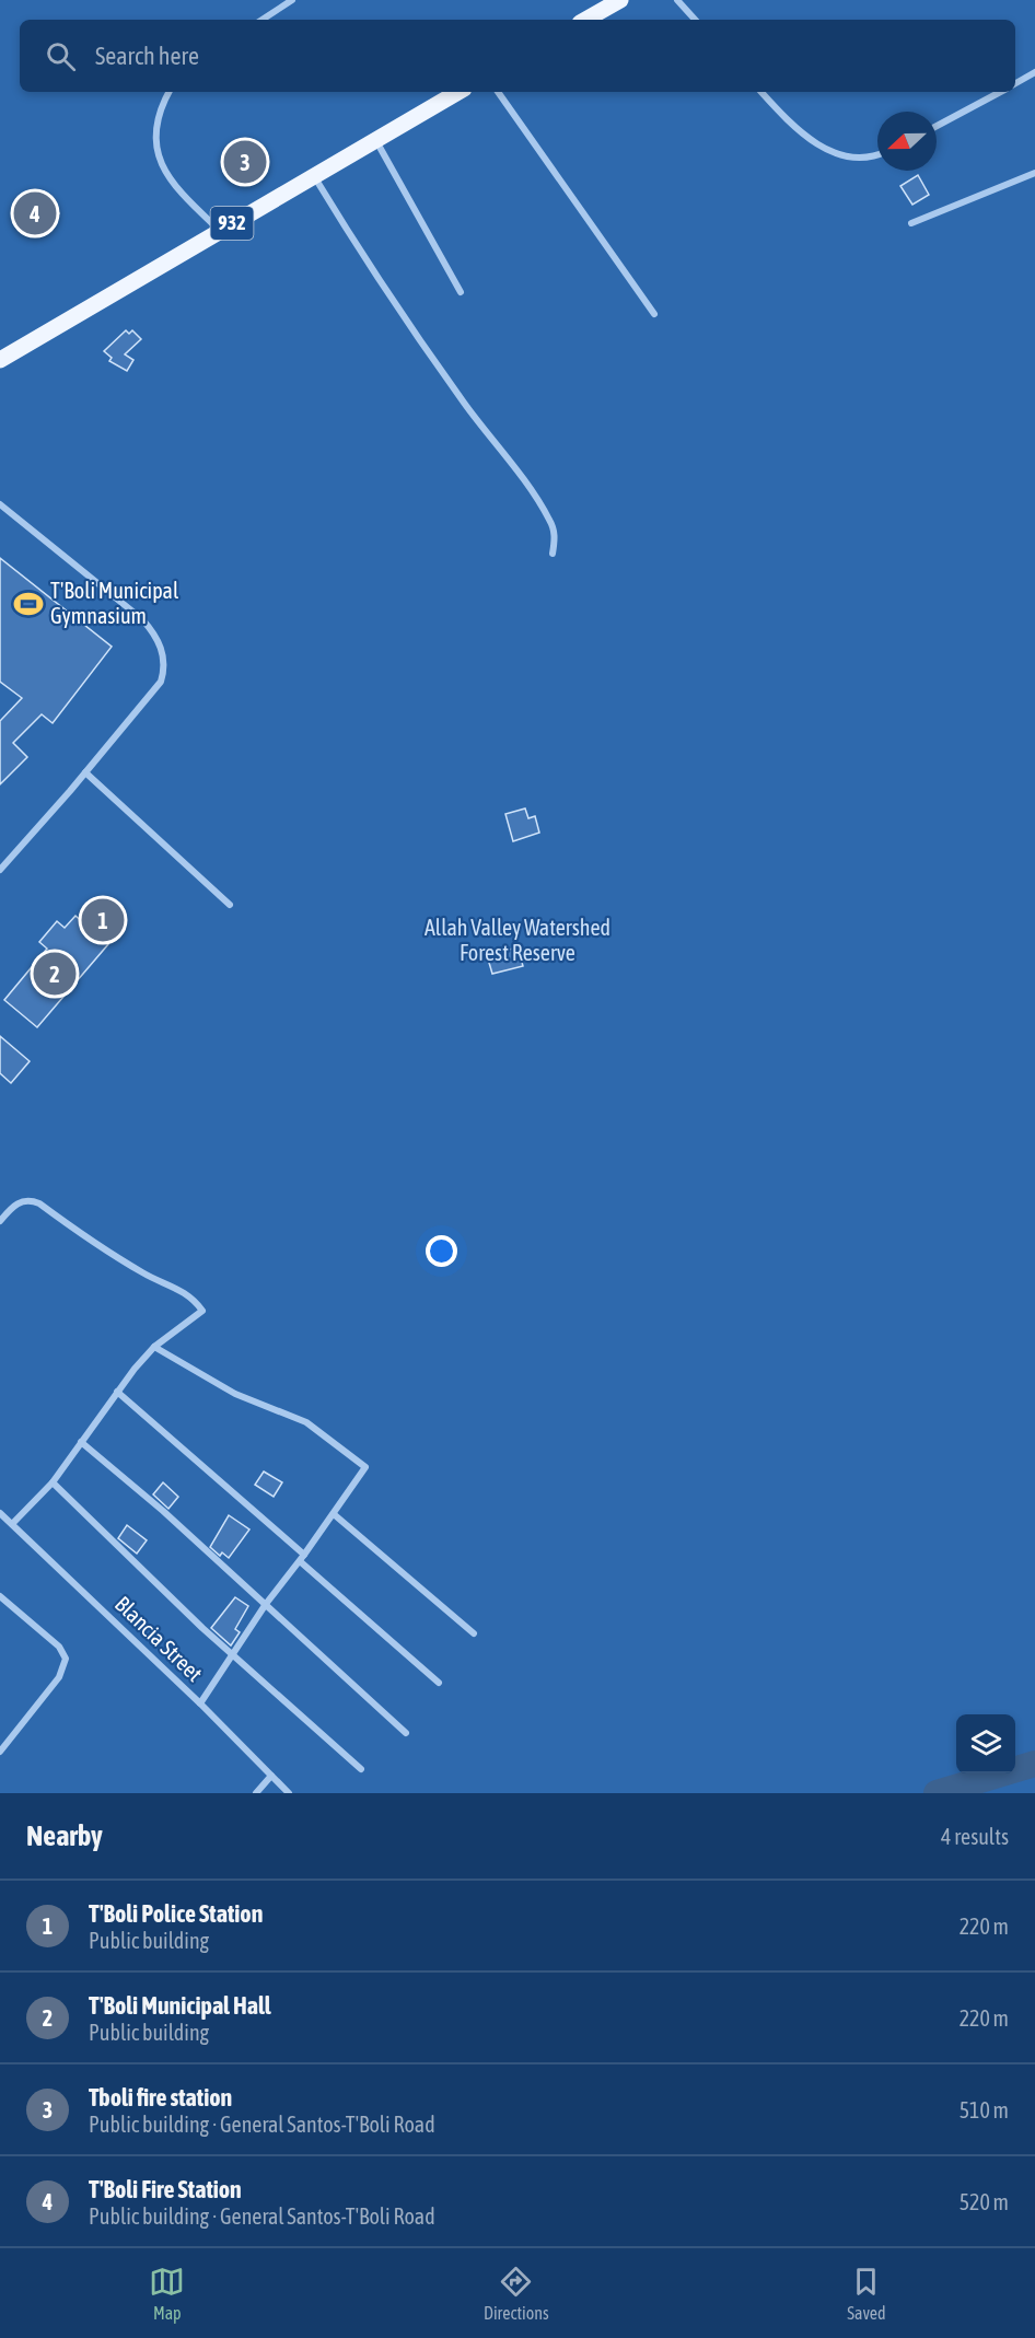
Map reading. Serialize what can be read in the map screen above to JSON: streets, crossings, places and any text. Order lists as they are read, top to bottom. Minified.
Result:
{"streets":{"main road":["932"],"street":["Blancia Street"]},"parks":["Allah Valley Watershed Forest Reserve"],"places":{"sports":["T'Boli Municipal Gymnasium"]},"north":"left","page":{"search":"Search here","pins":["3","4","1","2"],"heading":["Nearby","4 results"],"list":[{"mark":"1","name":"T'Boli Police Station","note":"Public building","value":"220 m"},{"mark":"2","name":"T'Boli Municipal Hall","note":"Public building","value":"220 m"},{"mark":"3","name":"Tboli fire station","note":"Public building · General Santos-T'Boli Road","value":"510 m"},{"mark":"4","name":"T'Boli Fire Station","note":"Public building · General Santos-T'Boli Road","value":"520 m"}],"nav":["Map","Directions","Saved"]}}
